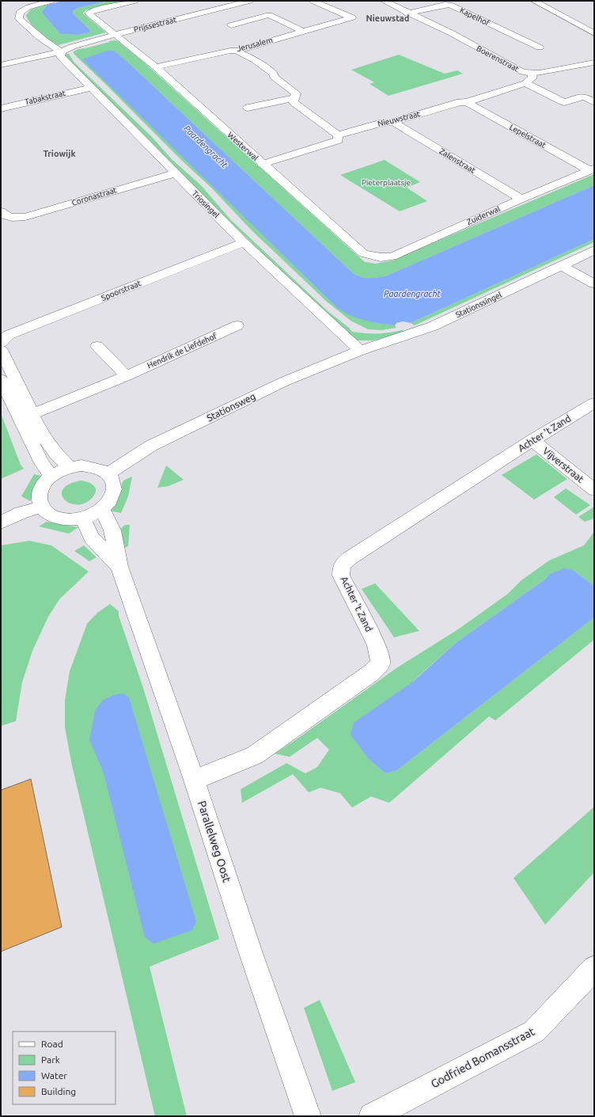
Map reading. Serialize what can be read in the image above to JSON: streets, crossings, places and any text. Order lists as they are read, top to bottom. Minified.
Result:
{"streets":{"street":["Kapelhof","Prijssestraat","Jerusalem","Boerenstraat","Tabakstraat","Nieuwstraat","Lepelstraat","Westerwal","Zalenstraat","Coronastraat","Triosingel","Zuiderwal","Spoorstraat","Stationssingel","Hendrik de Liefdehof","Stationsweg","Achter 't Zand","Vijverstraat","Parallelweg Oost","Godfried Bomansstraat"]},"crossings":[["Kapelhof","Boerenstraat"],["Prijssestraat","Westerwal"],["Prijssestraat","Triosingel"],["Jerusalem","Westerwal"],["Tabakstraat","Triosingel"],["Nieuwstraat","Lepelstraat"],["Nieuwstraat","Westerwal"],["Nieuwstraat","Zalenstraat"],["Lepelstraat","Zuiderwal"],["Westerwal","Zuiderwal"],["Zalenstraat","Zuiderwal"],["Coronastraat","Triosingel"],["Triosingel","Spoorstraat"],["Triosingel","Stationssingel"],["Triosingel","Stationsweg"],["Stationssingel","Stationsweg"],["Stationsweg","Parallelweg Oost"],["Achter 't Zand","Vijverstraat"],["Achter 't Zand","Parallelweg Oost"]],"districts":["Nieuwstad","Triowijk"],"water":["Paardengracht"],"parks":["Pieterplaatsje"],"legend":["Road","Park","Water","Building"]}
